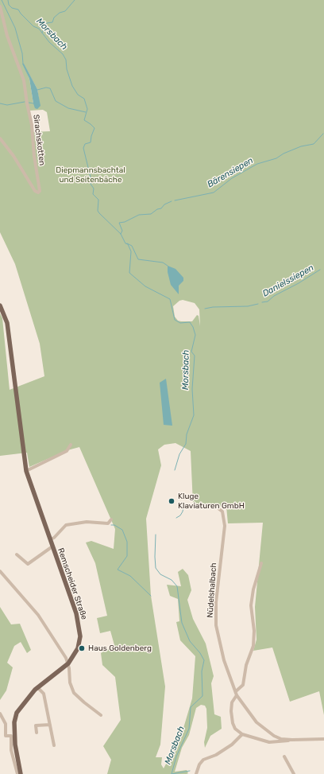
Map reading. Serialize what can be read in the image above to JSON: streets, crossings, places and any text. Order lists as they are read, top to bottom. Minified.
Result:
{"streets":{"main road":["Remscheider Straße"],"street":["Sirachskotten","Nüdelshalbach"]},"water":["Morsbach","Bärensiepen","Danielssiepen"],"parks":["Diepmannsbachtal und Seitenbäche"],"places":["Kluge Klaviaturen GmbH","Haus Goldenberg"]}
